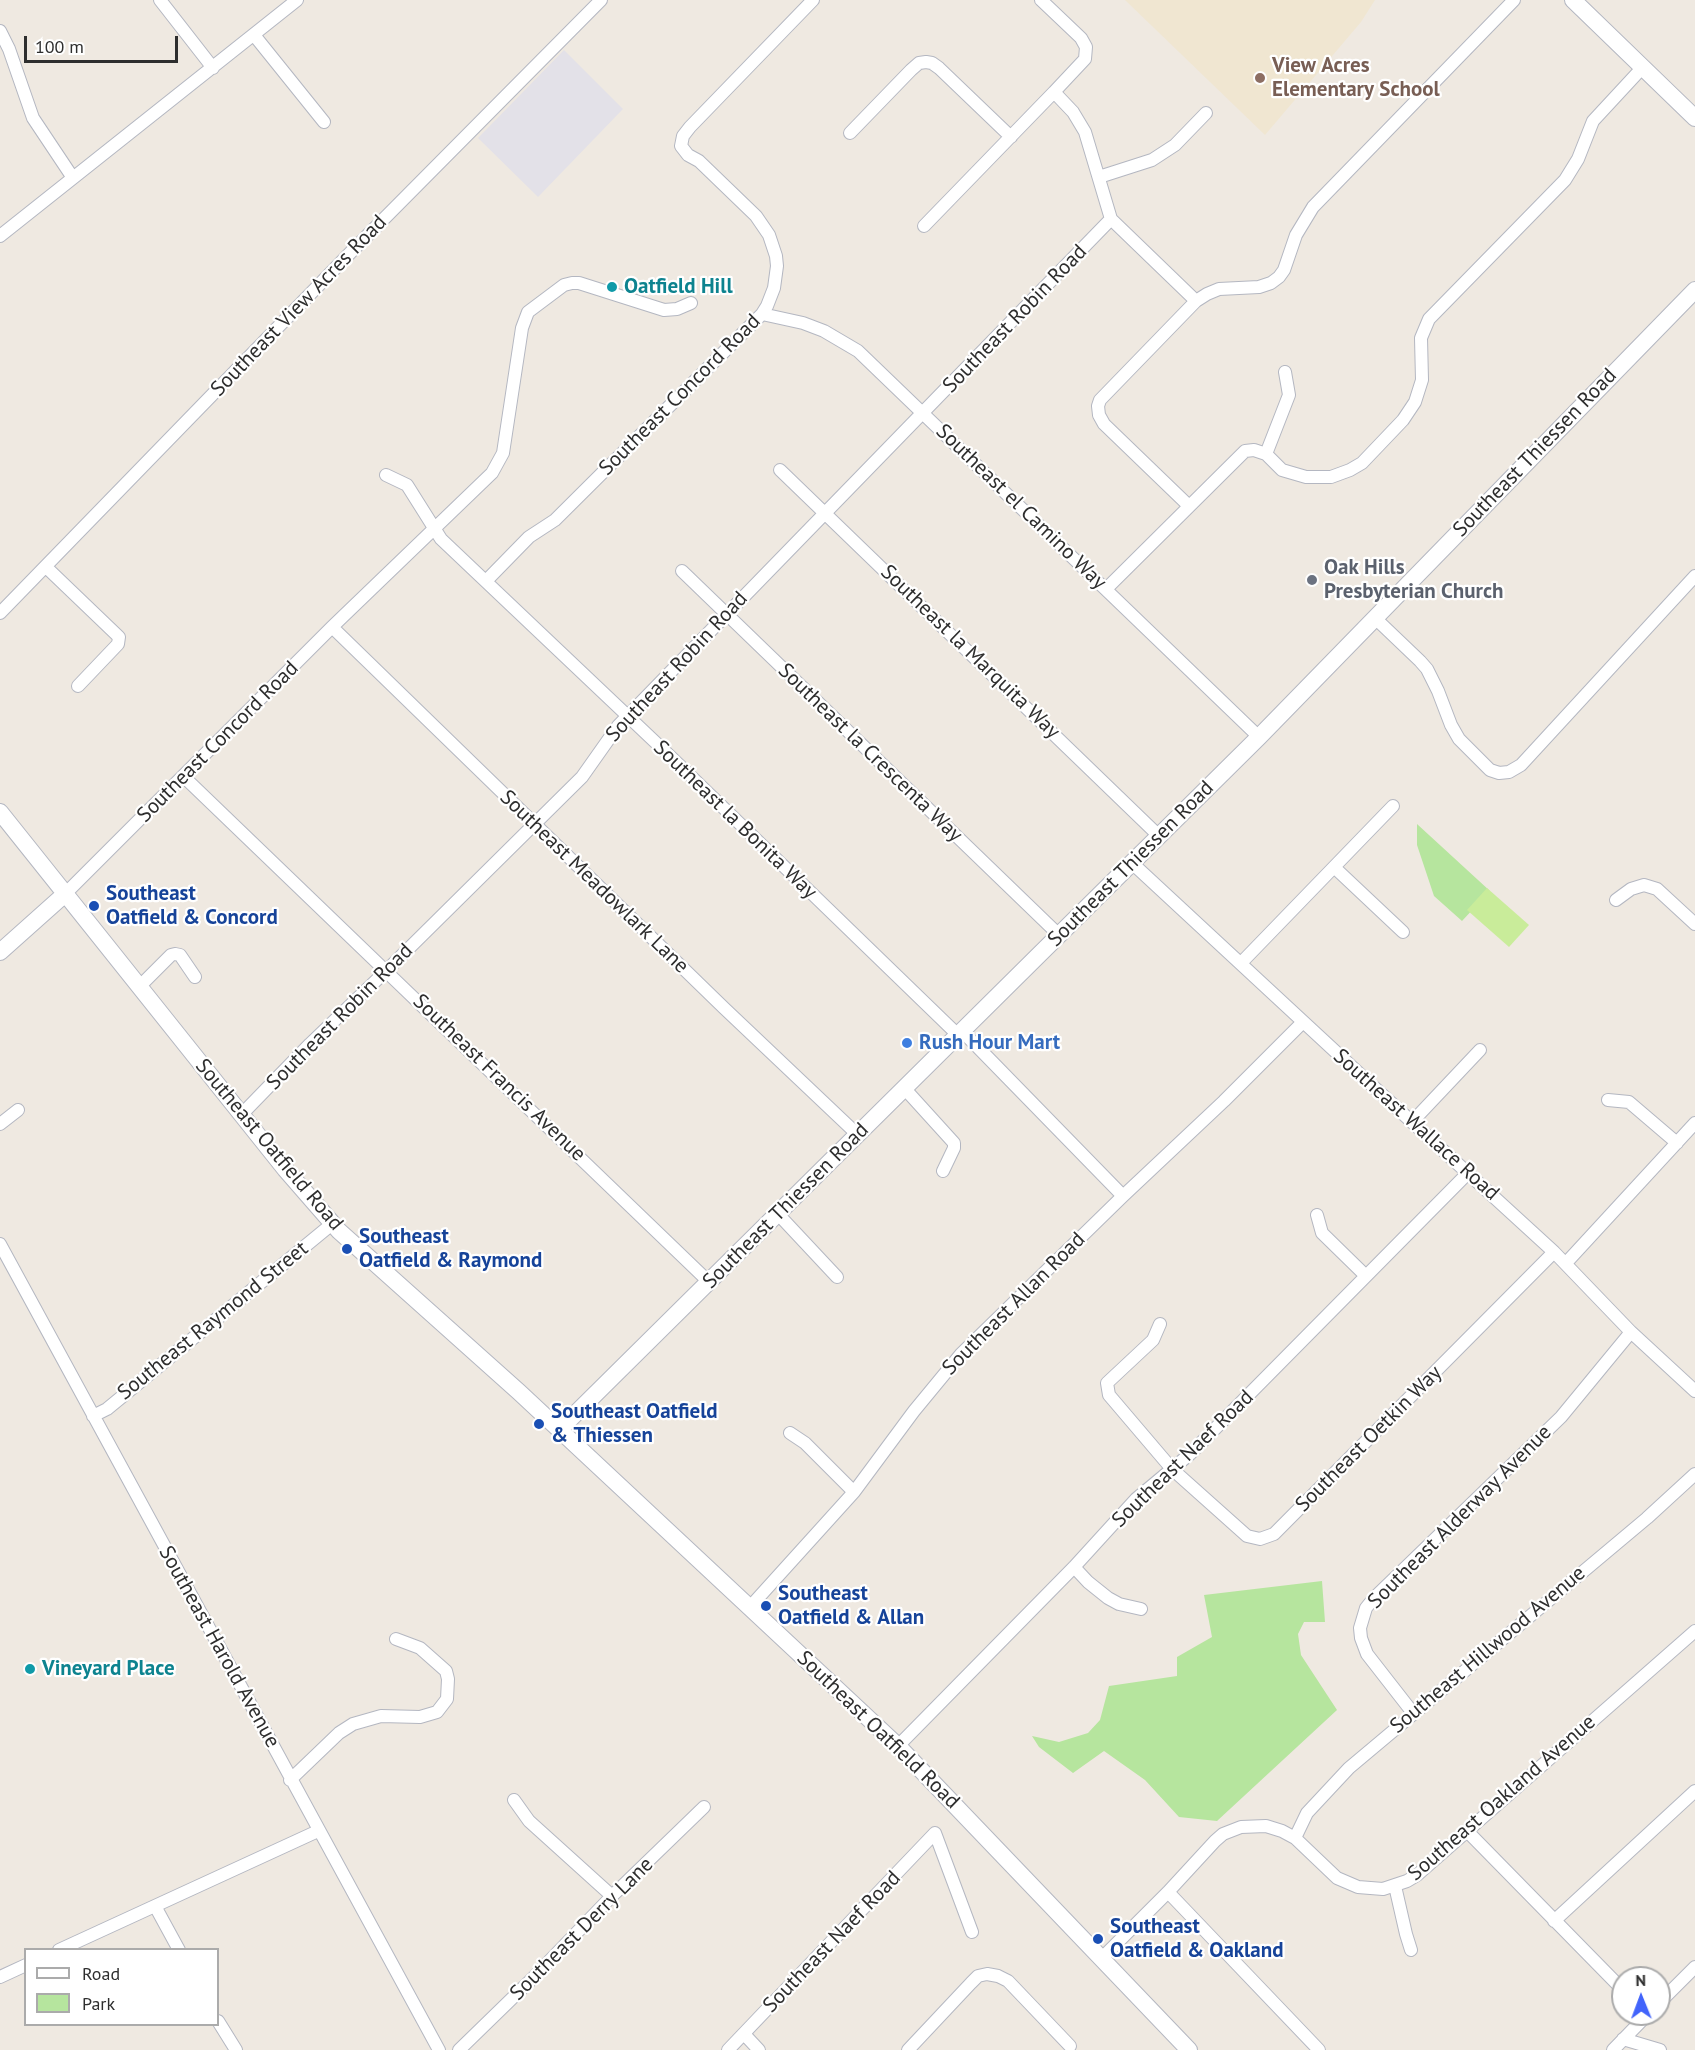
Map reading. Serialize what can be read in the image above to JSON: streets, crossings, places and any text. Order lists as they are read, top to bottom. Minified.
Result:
{"streets":{"main road":["Southeast Concord Road","Southeast Thiessen Road","Southeast Oatfield Road"],"street":["Southeast View Acres Road","Southeast Robin Road","Southeast el Camino Way","Southeast la Marquita Way","Southeast la Crescenta Way","Southeast la Bonita Way","Southeast Meadowlark Lane","Southeast Francis Avenue","Southeast Wallace Road","Southeast Allan Road","Southeast Raymond Street","Southeast Oetkin Way","Southeast Naef Road","Southeast Alderway Avenue","Southeast Harold Avenue","Southeast Hillwood Avenue","Southeast Oakland Avenue","Southeast Derry Lane"]},"crossings":[["Southeast Robin Road","Southeast el Camino Way"],["Southeast Robin Road","Southeast la Marquita Way"],["Southeast Robin Road","Southeast la Crescenta Way"],["Southeast Robin Road","Southeast la Bonita Way"],["Southeast Robin Road","Southeast Meadowlark Lane"],["Southeast Robin Road","Southeast Francis Avenue"],["Southeast Robin Road","Southeast Oatfield Road"],["Southeast Concord Road","Southeast el Camino Way"],["Southeast Concord Road","Southeast la Bonita Way"],["Southeast Concord Road","Southeast Meadowlark Lane"],["Southeast Concord Road","Southeast Francis Avenue"],["Southeast Concord Road","Southeast Oatfield Road"],["Southeast Thiessen Road","Southeast el Camino Way"],["Southeast Thiessen Road","Southeast la Marquita Way"],["Southeast Thiessen Road","Southeast la Crescenta Way"],["Southeast Thiessen Road","Southeast la Bonita Way"],["Southeast Thiessen Road","Southeast Meadowlark Lane"],["Southeast Thiessen Road","Southeast Francis Avenue"],["Southeast Thiessen Road","Southeast Wallace Road"],["Southeast Thiessen Road","Southeast Oatfield Road"],["Southeast la Bonita Way","Southeast Allan Road"],["Southeast Wallace Road","Southeast Allan Road"],["Southeast Wallace Road","Southeast Oetkin Way"],["Southeast Wallace Road","Southeast Naef Road"],["Southeast Wallace Road","Southeast Alderway Avenue"],["Southeast Oatfield Road","Southeast Allan Road"],["Southeast Oatfield Road","Southeast Raymond Street"],["Southeast Oatfield Road","Southeast Naef Road"],["Southeast Oatfield Road","Southeast Oakland Avenue"],["Southeast Raymond Street","Southeast Harold Avenue"],["Southeast Oetkin Way","Southeast Naef Road"],["Southeast Alderway Avenue","Southeast Hillwood Avenue"],["Southeast Hillwood Avenue","Southeast Oakland Avenue"]],"places":["View Acres Elementary School","Oatfield Hill","Oak Hills Presbyterian Church","Southeast Oatfield & Concord","Rush Hour Mart","Southeast Oatfield & Raymond","Southeast Oatfield & Thiessen","Southeast Oatfield & Allan","Vineyard Place","Southeast Oatfield & Oakland"],"legend":["Road","Park"],"scale_bar":"100 m","north":"top"}
